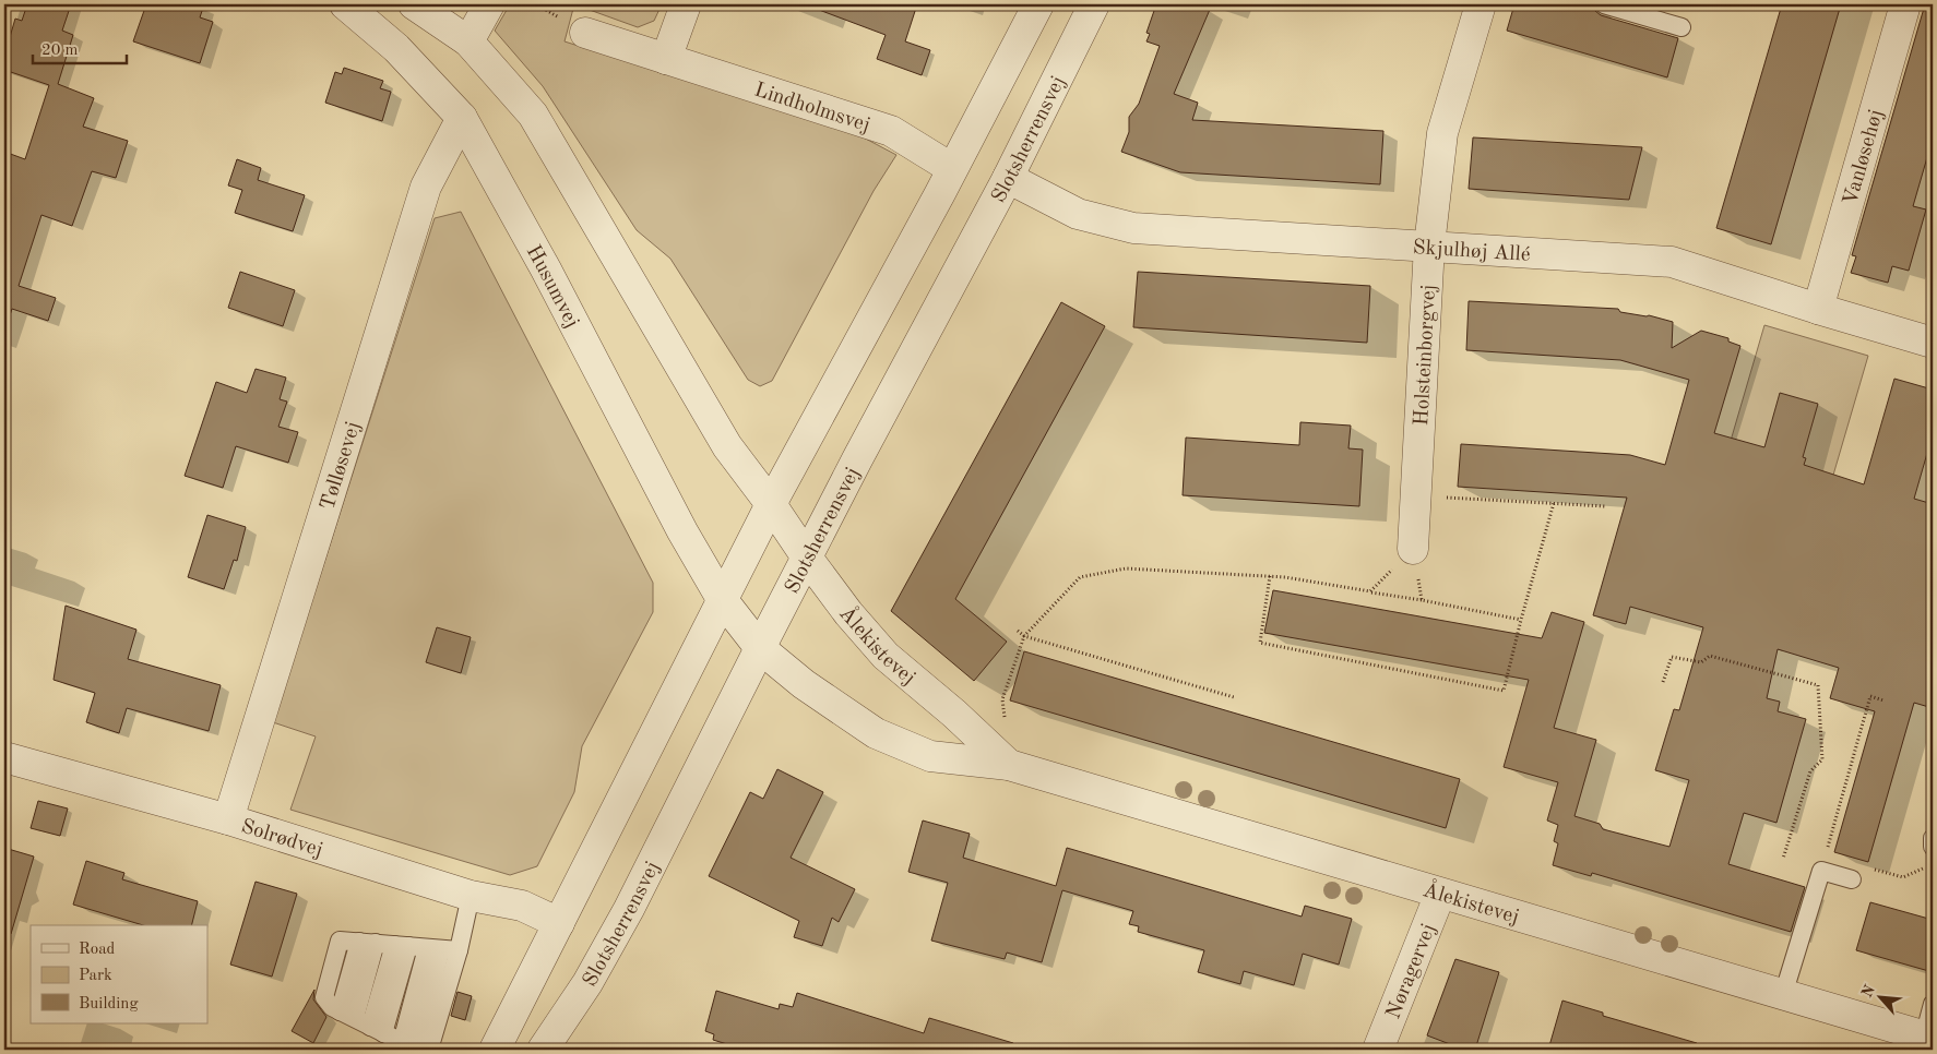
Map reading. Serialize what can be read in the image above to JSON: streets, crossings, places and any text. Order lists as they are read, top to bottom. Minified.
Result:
{"streets":{"street":["Lindholmsvej","Slotsherrensvej","Vanløsehøj","Skjulhøj Allé","Husumvej","Holsteinborgvej","Tølløsevej","Ålekistevej","Solrødvej","Nøragervej"]},"crossings":[["Slotsherrensvej","Skjulhøj Allé"],["Slotsherrensvej","Ålekistevej"],["Vanløsehøj","Skjulhøj Allé"],["Skjulhøj Allé","Holsteinborgvej"],["Husumvej","Tølløsevej"],["Husumvej","Ålekistevej"],["Tølløsevej","Solrødvej"],["Ålekistevej","Nøragervej"]],"legend":["Road","Park","Building"],"scale_bar":"20 m","north":"top left"}
